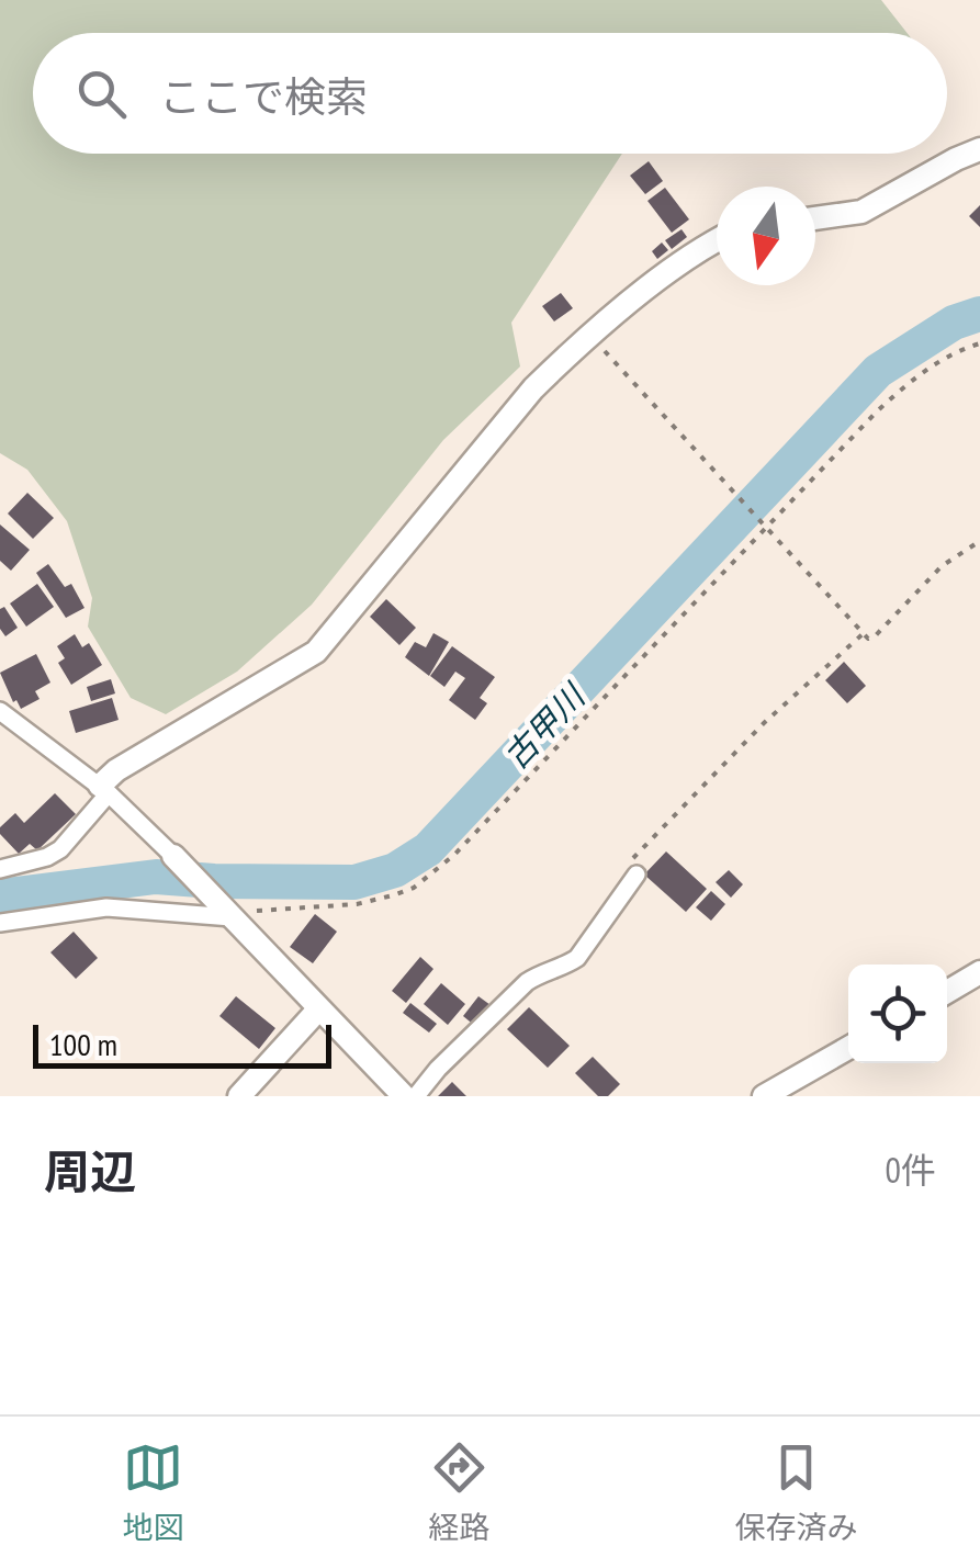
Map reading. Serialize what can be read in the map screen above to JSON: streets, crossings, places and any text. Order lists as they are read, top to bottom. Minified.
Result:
{"water":["古甲川"],"scale_bar":"100 m","north":"bottom","page":{"search":"ここで検索","scale":"100 m","heading":["周辺","0件"],"nav":["地図","経路","保存済み"]}}
